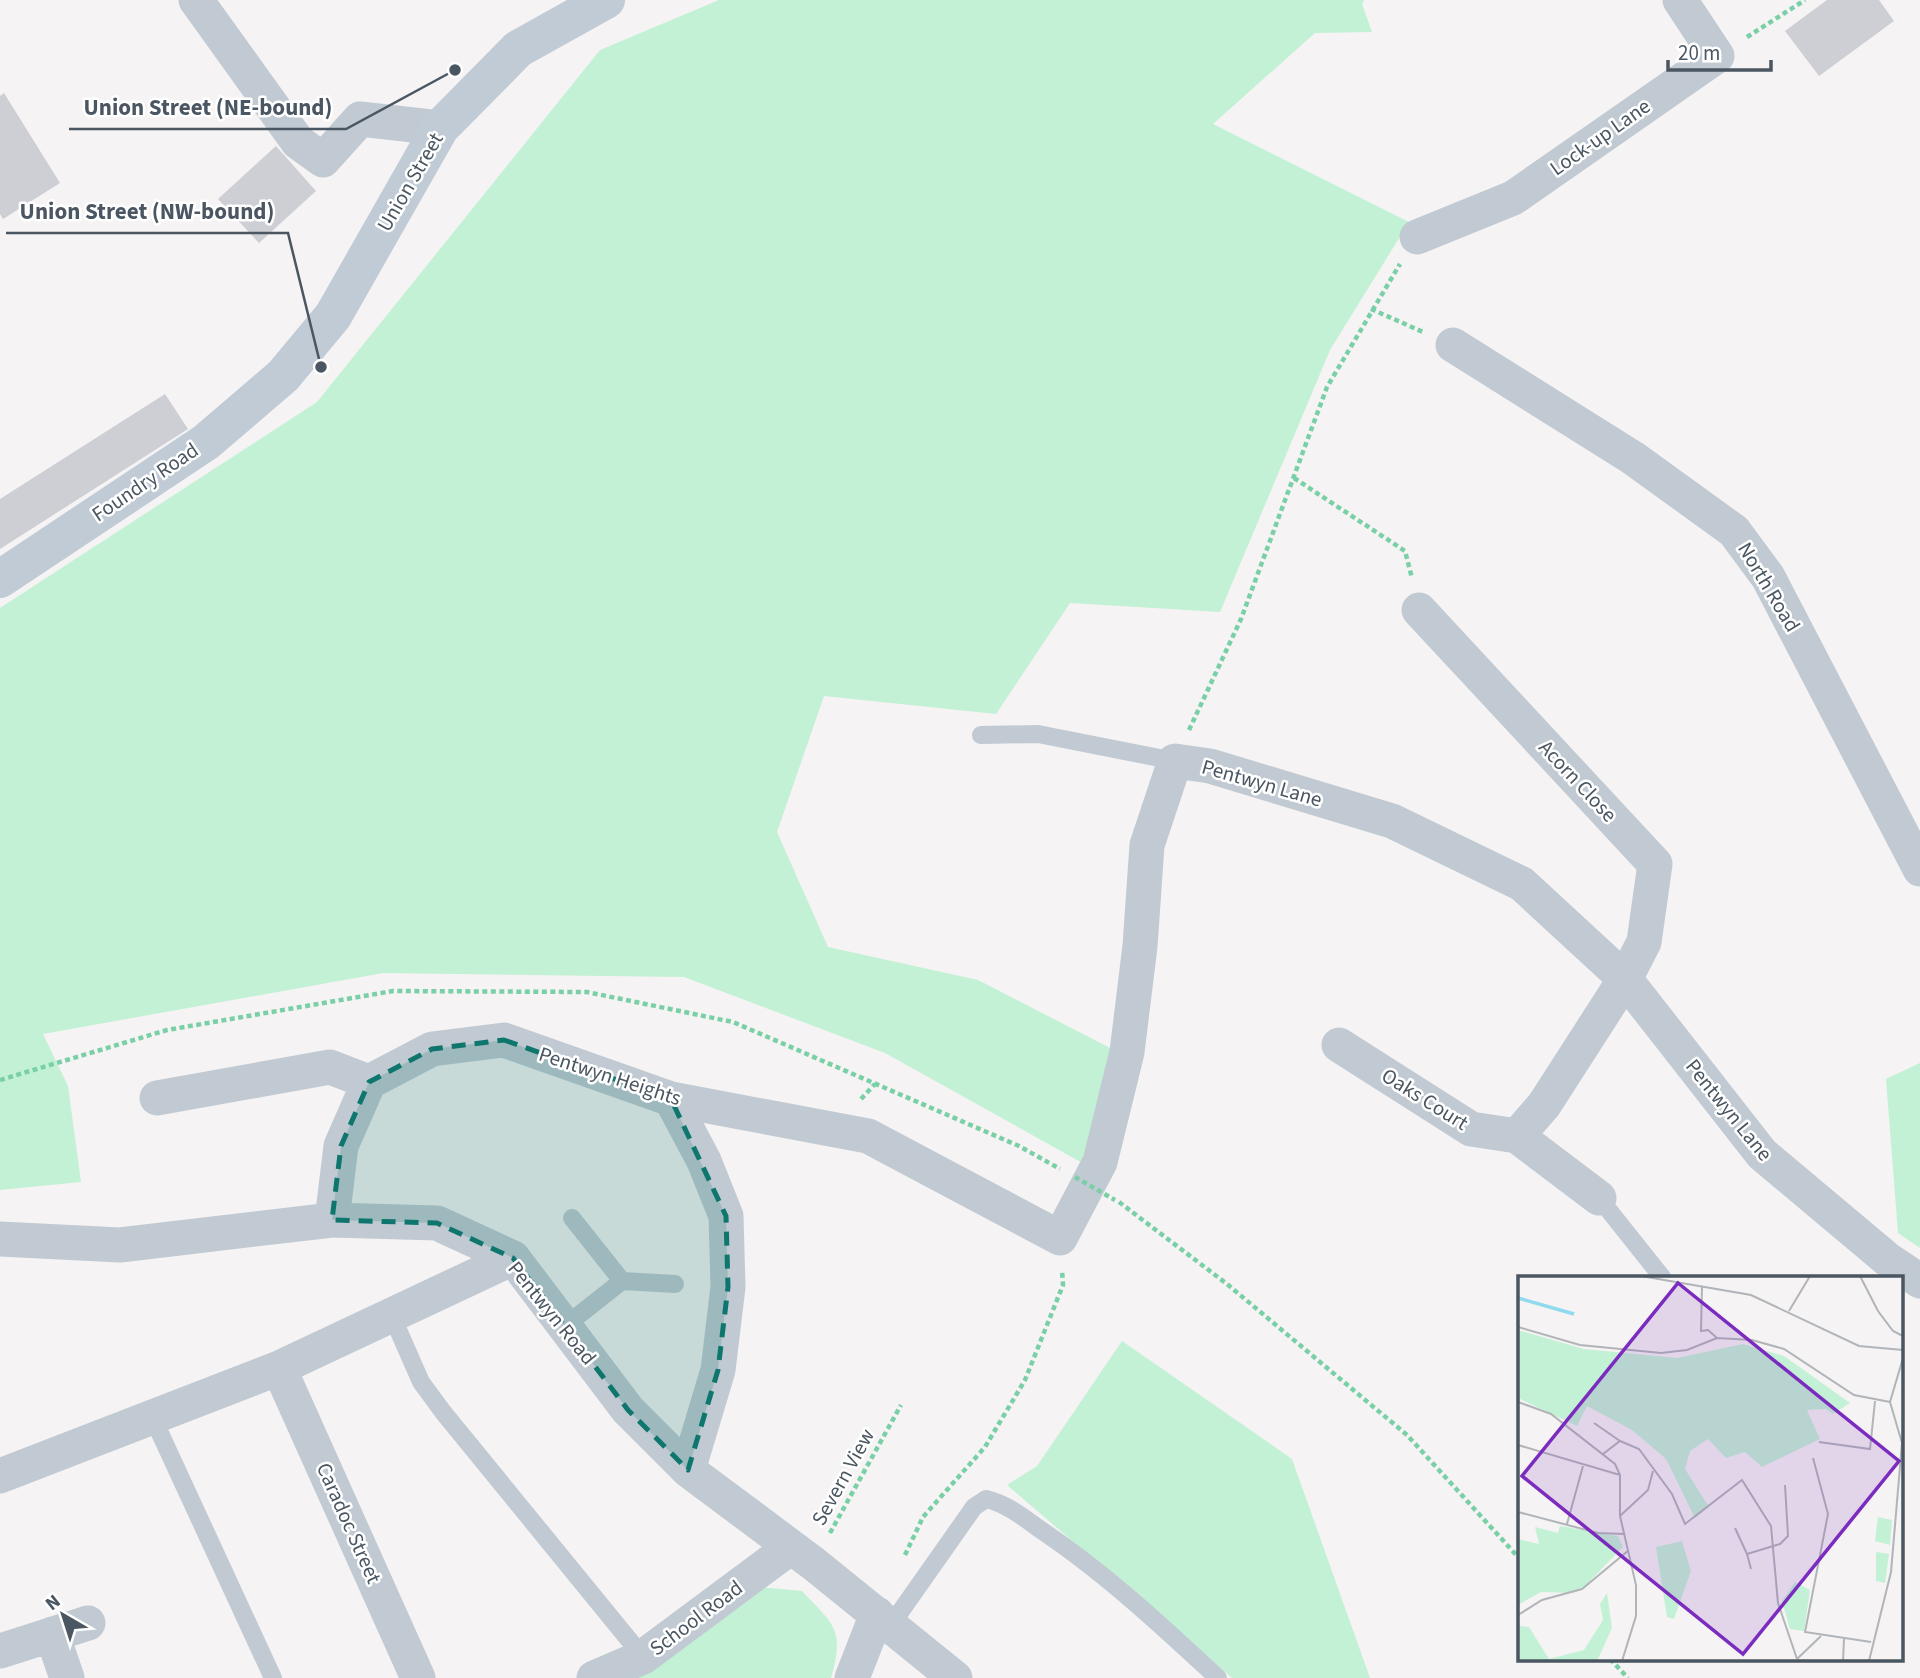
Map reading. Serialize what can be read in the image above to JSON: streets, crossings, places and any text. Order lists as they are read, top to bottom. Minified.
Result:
{"streets":{"main road":["Union Street","Foundry Road"],"street":["Lock-up Lane","North Road","Acorn Close","Pentwyn Lane","Pentwyn Heights","Oaks Court","Pentwyn Road","Caradoc Street","School Road"],"path":["Severn View"]},"crossings":[["Union Street","Foundry Road"],["Acorn Close","Pentwyn Lane"],["Pentwyn Lane","Pentwyn Heights"],["Pentwyn Road","Severn View"],["Pentwyn Road","School Road"],["Severn View","School Road"]],"places":["Union Street (NE-bound)","Union Street (NW-bound)"],"scale_bar":"20 m","north":"top left"}
